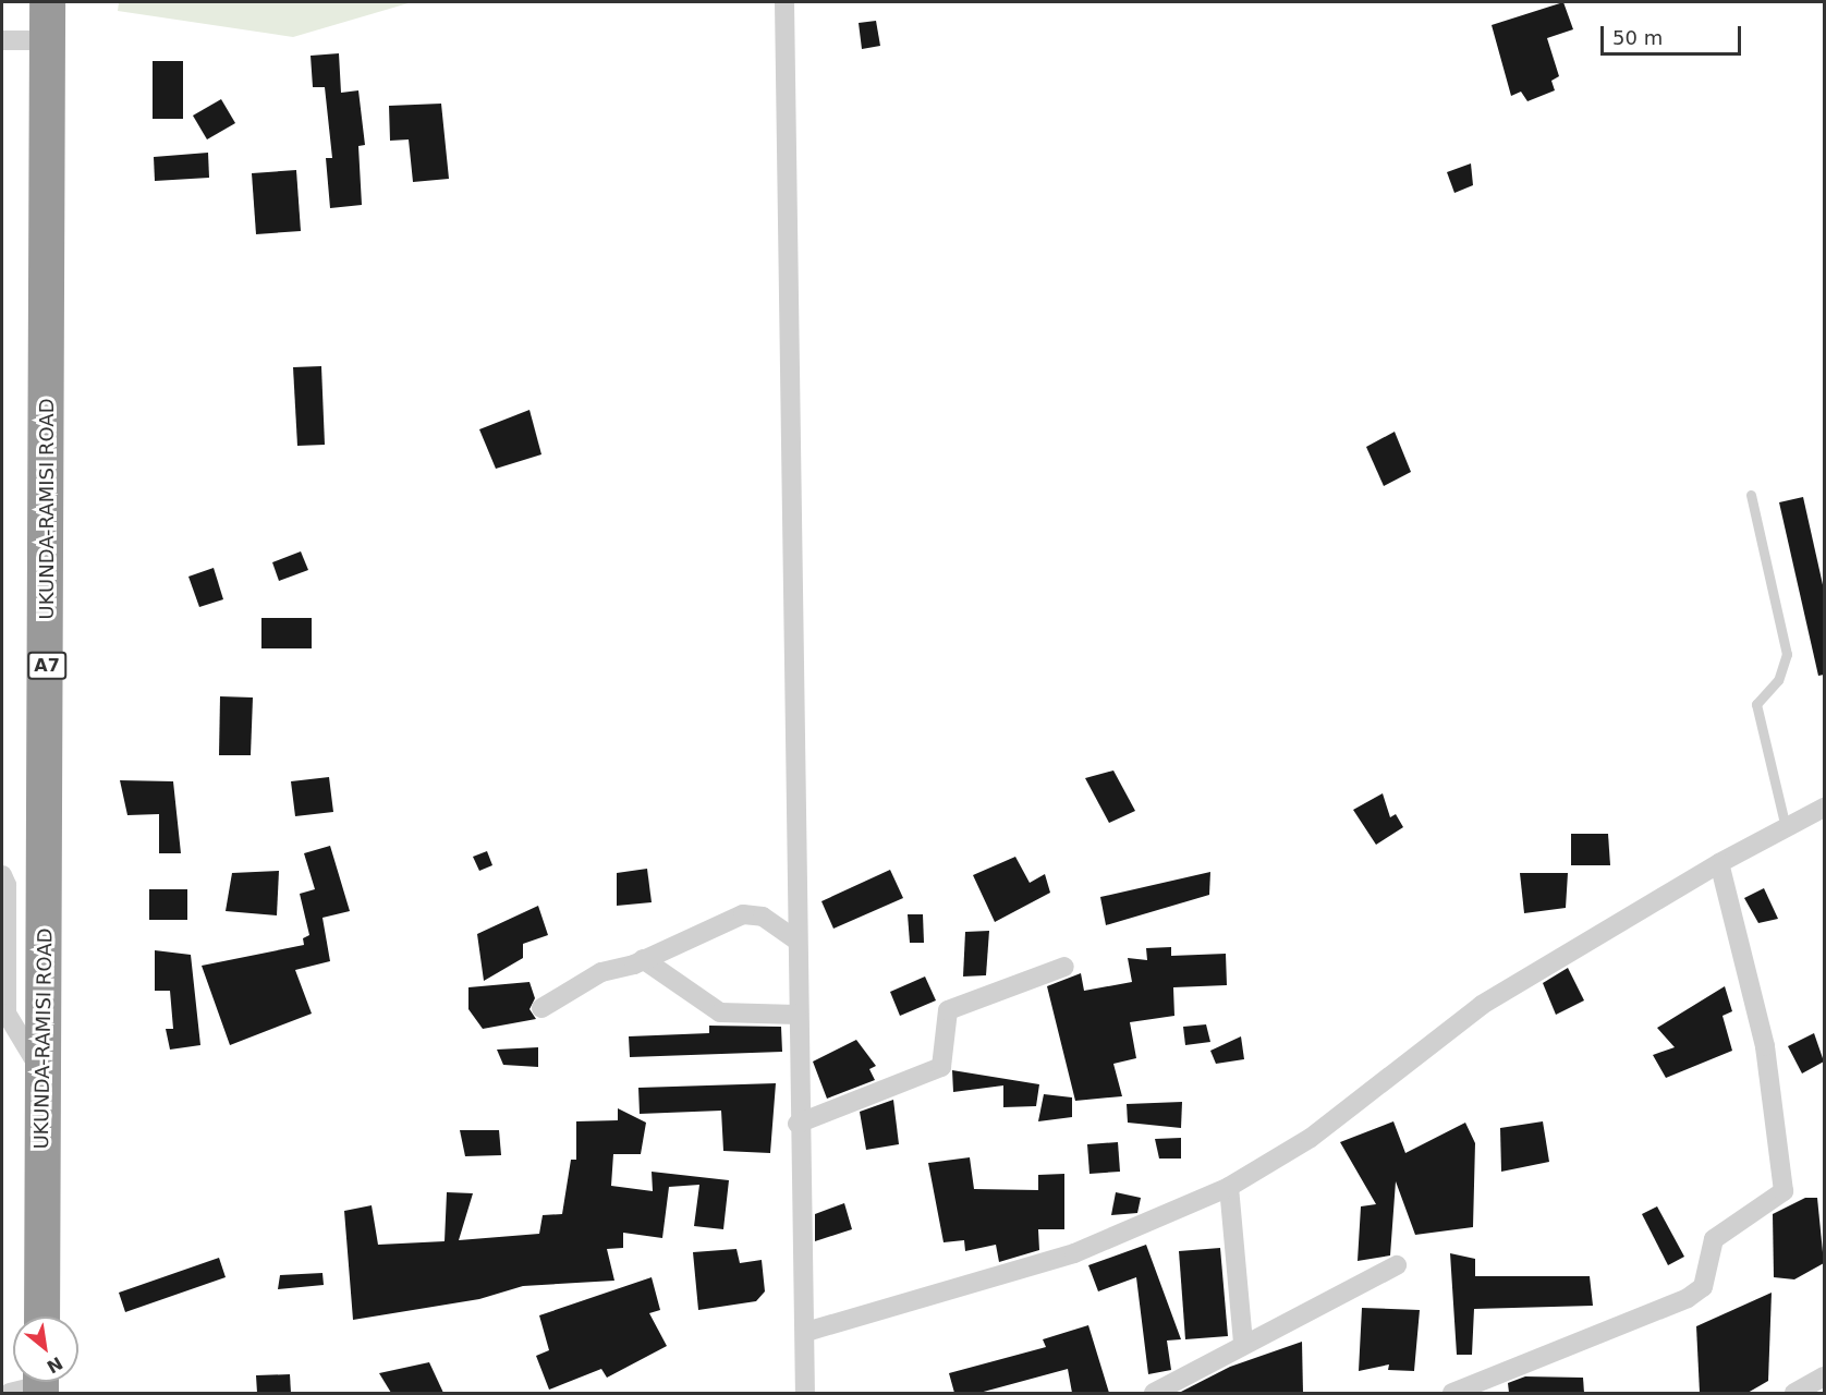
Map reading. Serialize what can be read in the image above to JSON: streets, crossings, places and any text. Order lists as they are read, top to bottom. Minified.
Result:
{"streets":{"highway":["UKUNDA-RAMISI ROAD","A7"]},"scale_bar":"50 m","north":"bottom right"}
